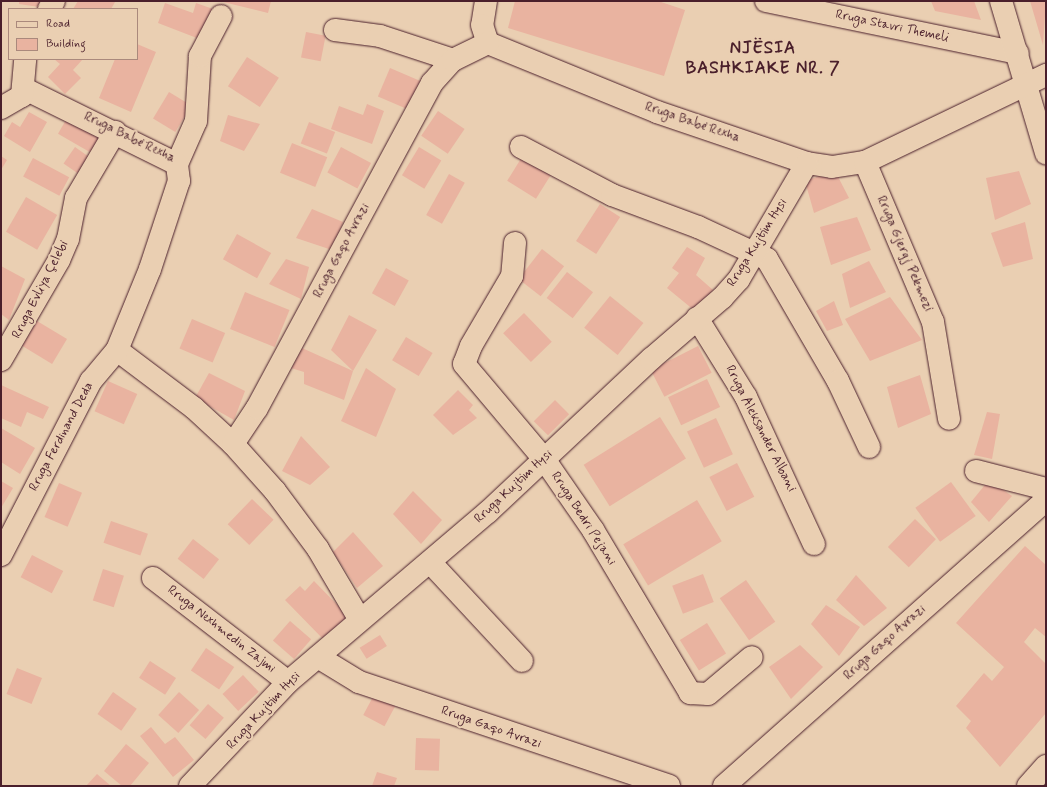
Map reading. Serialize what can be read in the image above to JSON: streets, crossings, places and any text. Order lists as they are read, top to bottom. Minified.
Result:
{"streets":{"street":["Rruga Stavri Themeli","Rruga Babë Rexha","Rruga Kujtim Hysi","Rruga Gaqo Avrazi","Rruga Gjergj Pekmezi","Rruga Evliya Çelebi","Rruga Aleksander Albani","Rruga Ferdinand Deda","Rruga Bedri Pejani","Rruga Nexhmedin Zajmi"]},"crossings":[["Rruga Babë Rexha","Rruga Kujtim Hysi"],["Rruga Babë Rexha","Rruga Gjergj Pekmezi"],["Rruga Babë Rexha","Rruga Evliya Çelebi"],["Rruga Babë Rexha","Rruga Ferdinand Deda"],["Rruga Kujtim Hysi","Rruga Gaqo Avrazi"],["Rruga Kujtim Hysi","Rruga Aleksander Albani"],["Rruga Kujtim Hysi","Rruga Bedri Pejani"],["Rruga Kujtim Hysi","Rruga Nexhmedin Zajmi"]],"districts":["NJËSIA BASHKIAKE NR. 7"],"legend":["Road","Building"]}
